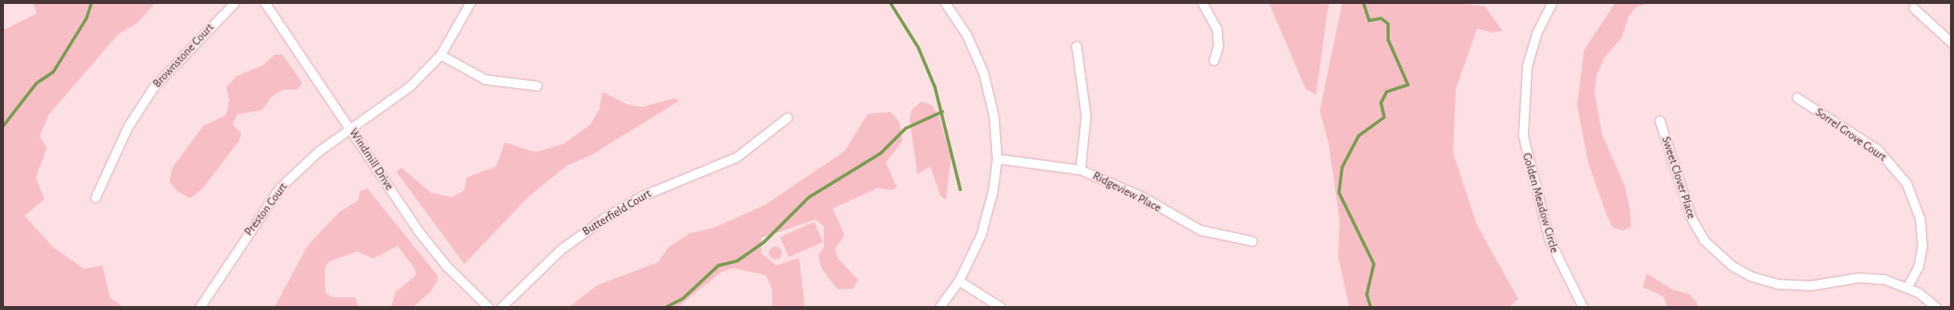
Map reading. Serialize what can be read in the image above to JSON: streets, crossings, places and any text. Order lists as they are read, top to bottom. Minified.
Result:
{"streets":{"street":["Brownstone Court","Sorrel Grove Court","Windmill Drive","Sweet Clover Place","Ridgeview Place","Golden Meadow Circle","Preston Court","Butterfield Court"]},"crossings":[["Sorrel Grove Court","Sweet Clover Place"],["Windmill Drive","Preston Court"]]}
